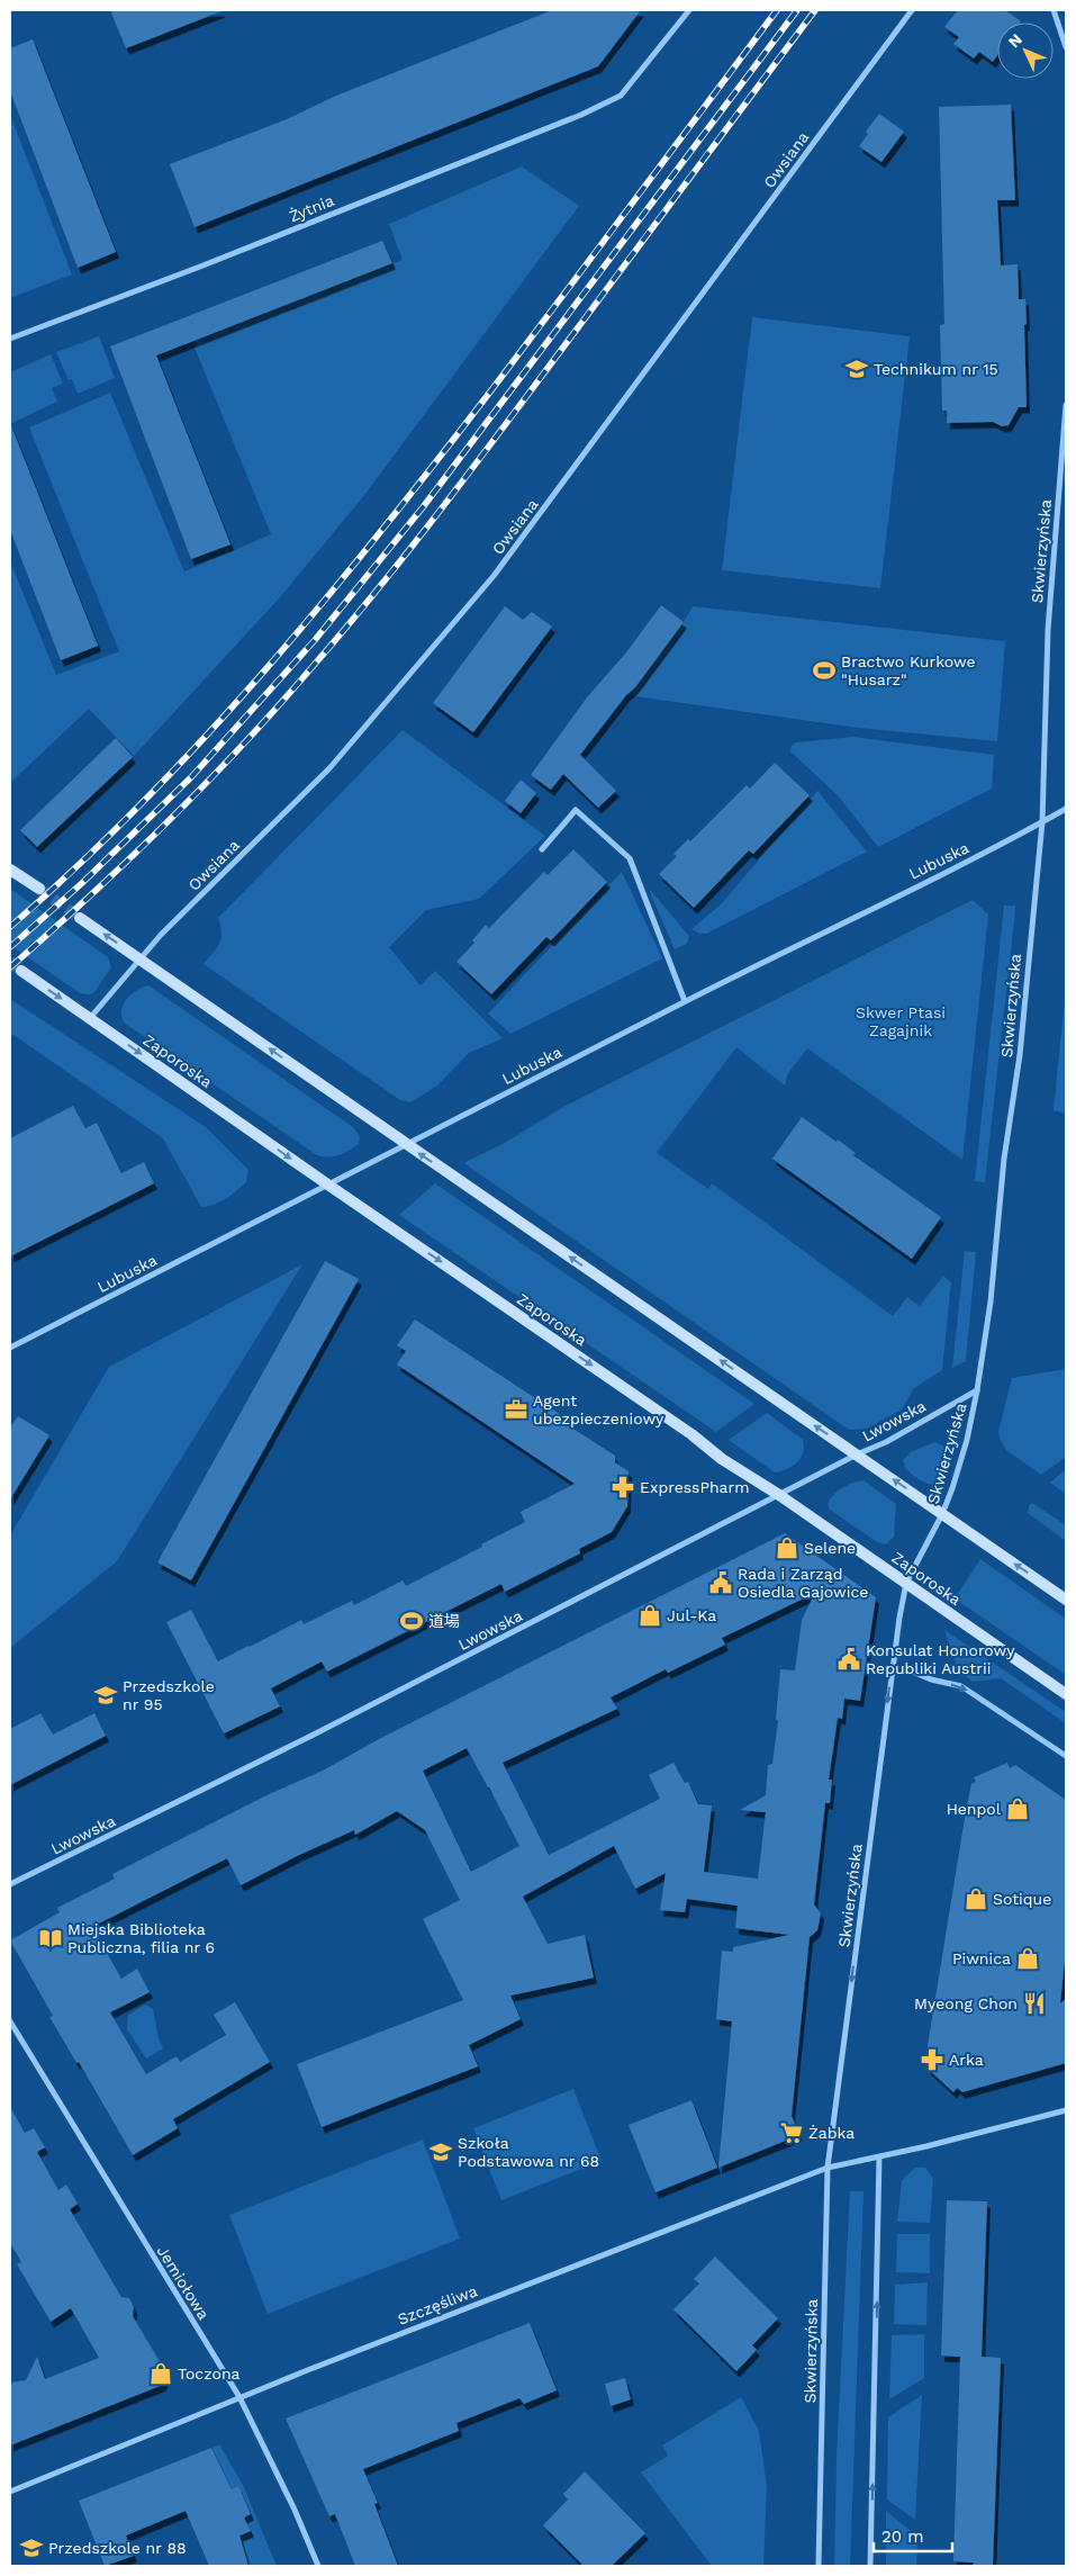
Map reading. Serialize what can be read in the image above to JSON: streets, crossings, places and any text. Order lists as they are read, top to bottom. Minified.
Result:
{"streets":{"main road":["Zaporoska"],"street":["Owsiana","Żytnia","Skwierzyńska","Lubuska","Lwowska","Jemiołowa","Szczęśliwa"]},"crossings":[["Owsiana","Zaporoska"],["Skwierzyńska","Lubuska"],["Skwierzyńska","Zaporoska"],["Skwierzyńska","Lwowska"],["Skwierzyńska","Szczęśliwa"],["Lubuska","Zaporoska"],["Zaporoska","Lwowska"],["Jemiołowa","Szczęśliwa"]],"parks":["Skwer Ptasi Zagajnik"],"places":{"school or university":["Technikum nr 15","Przedszkole nr 95","Szkoła Podstawowa nr 68","Przedszkole nr 88"],"sports":["Bractwo Kurkowe \"Husarz\"","道場"],"office":["Agent ubezpieczeniowy"],"pharmacy":["ExpressPharm","Arka"],"shop":["Selene","Jul-Ka","Henpol","Sotique","Piwnica","Toczona"],"public building":["Rada i Zarząd Osiedla Gajowice","Konsulat Honorowy Republiki Austrii"],"library":["Miejska Biblioteka Publiczna, filia nr 6"],"restaurant":["Myeong Chon"],"supermarket":["Żabka"]},"scale_bar":"20 m","north":"top left"}
